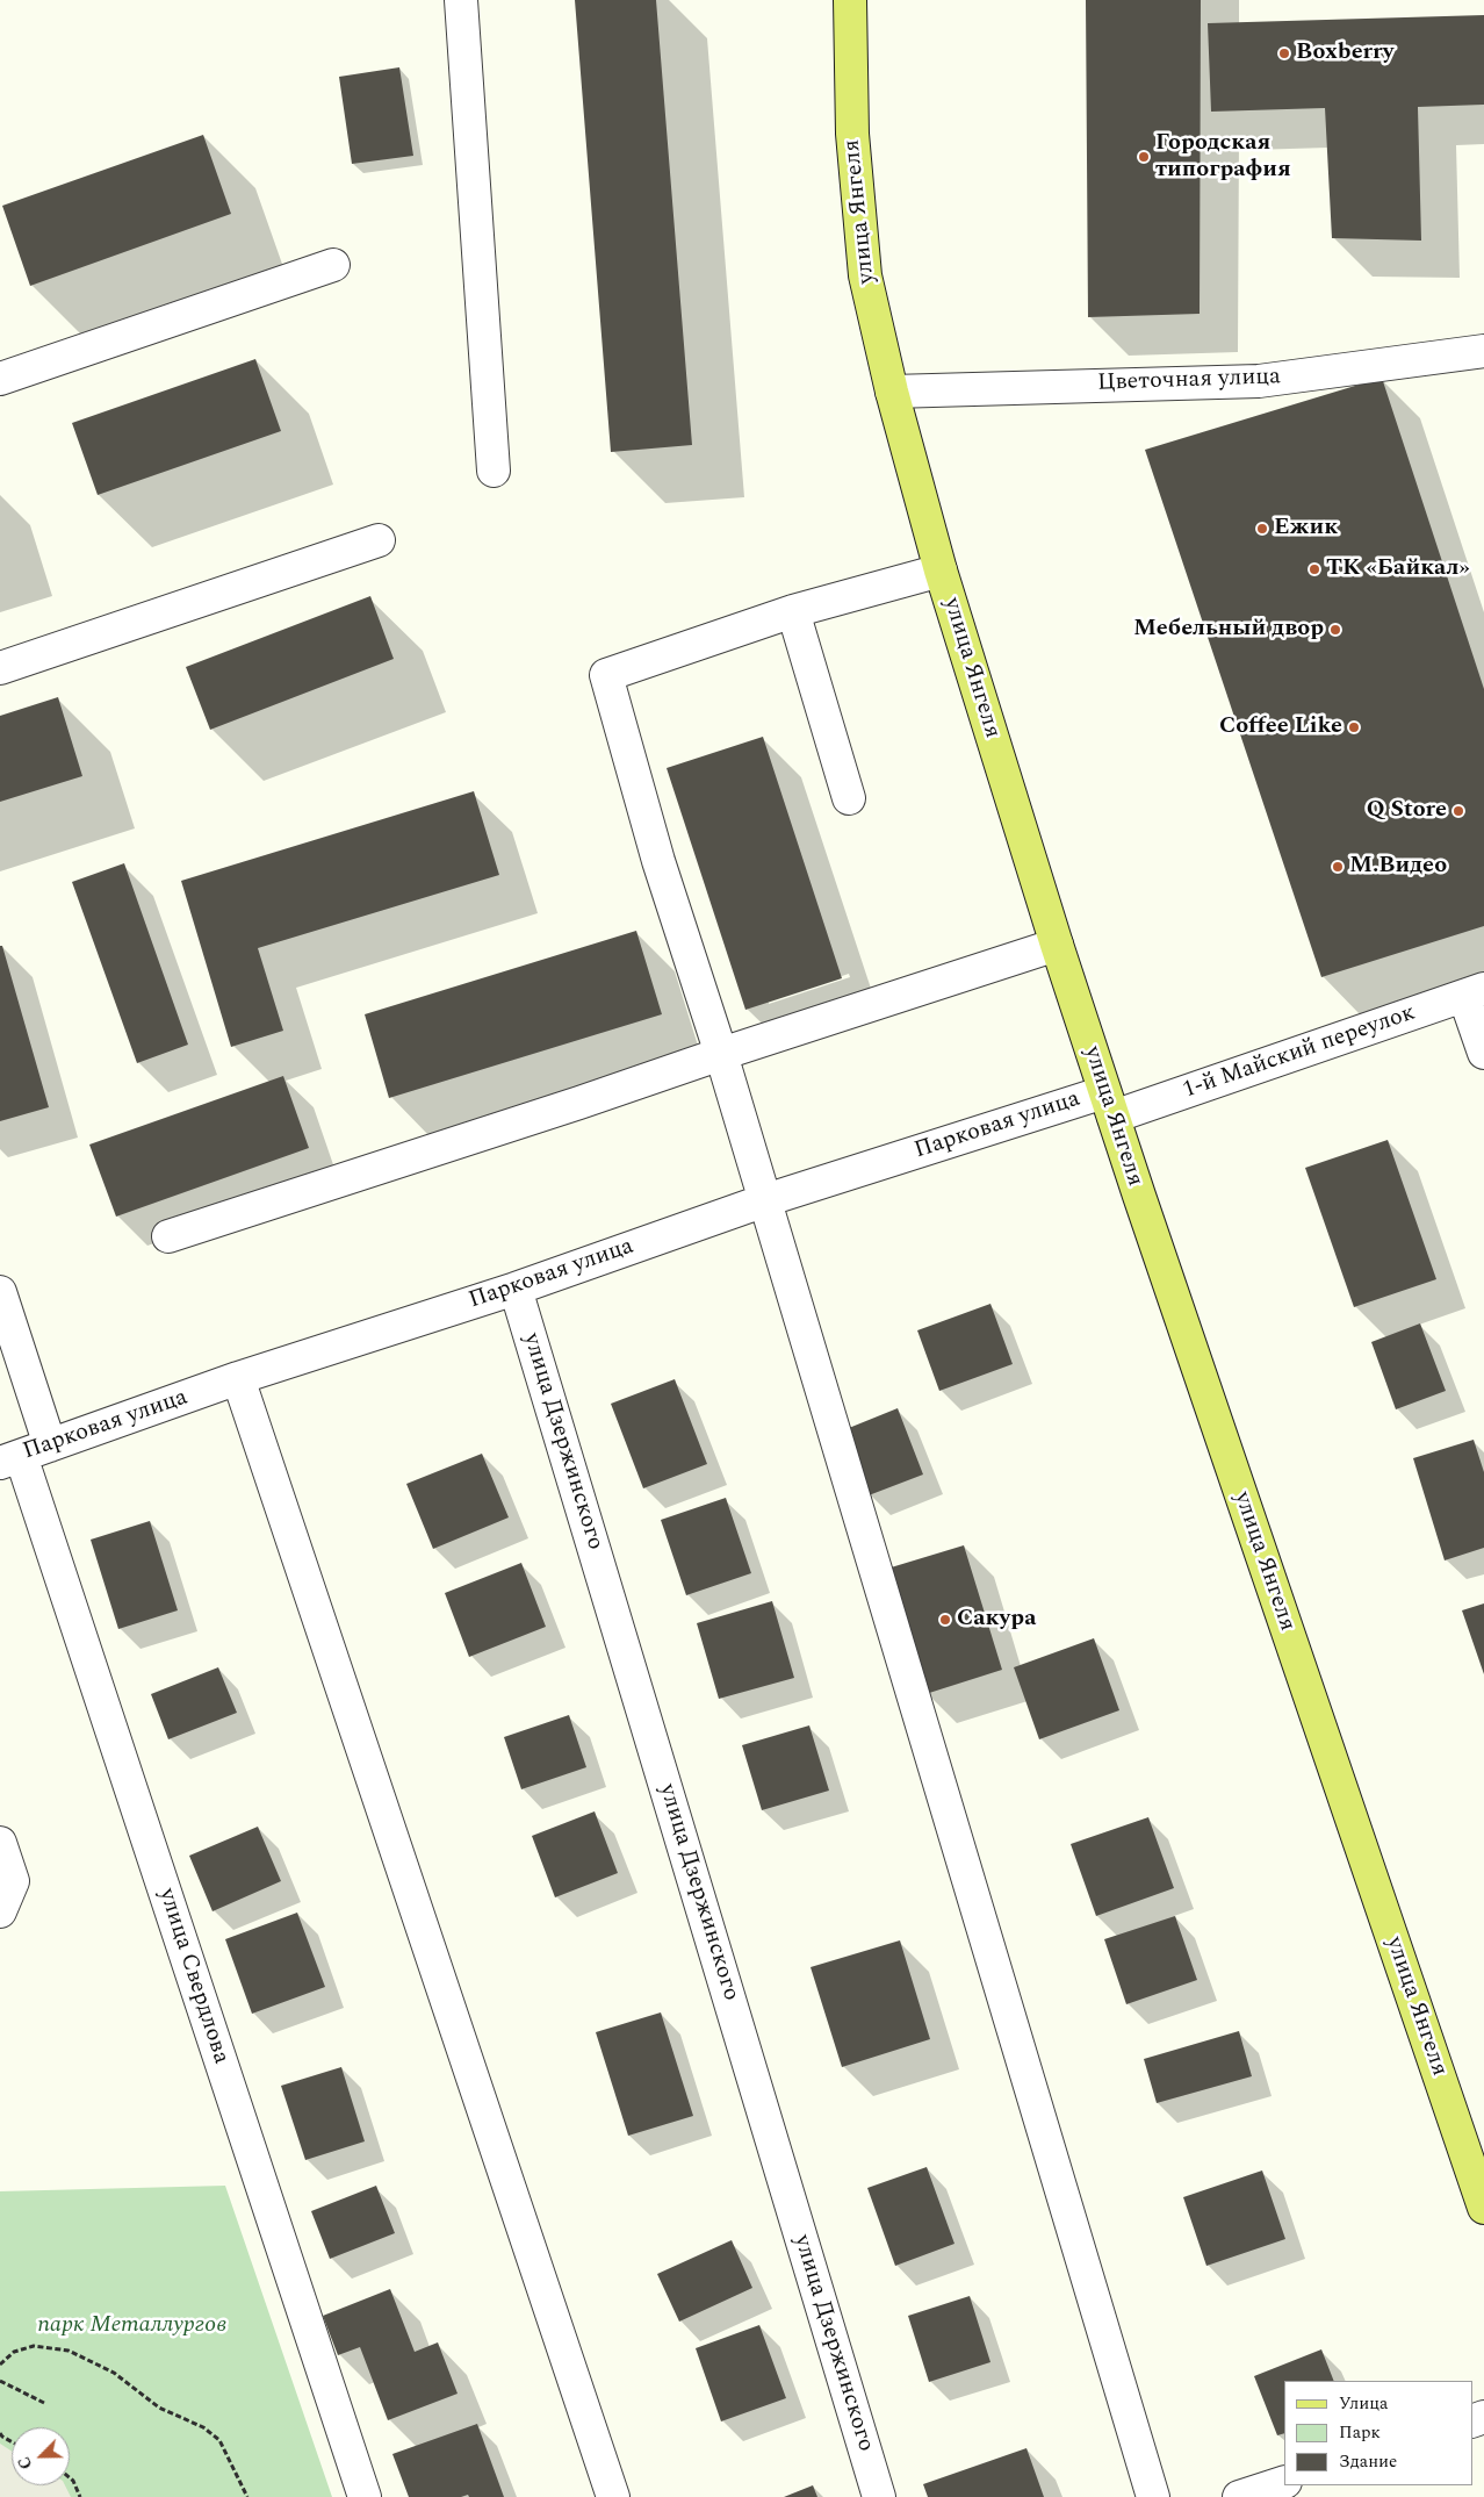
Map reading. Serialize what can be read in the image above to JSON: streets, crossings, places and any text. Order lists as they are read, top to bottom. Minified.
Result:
{"streets":{"main road":["улица Янгеля"],"street":["Цветочная улица","1-й Майский переулок","Парковая улица","улица Дзержинского","улица Свердлова"]},"crossings":[["улица Янгеля","Цветочная улица"],["улица Янгеля","1-й Майский переулок"],["улица Янгеля","Парковая улица"],["1-й Майский переулок","Парковая улица"],["Парковая улица","улица Дзержинского"],["Парковая улица","улица Свердлова"]],"parks":["парк Металлургов"],"places":["Boxberry","Городская типография","Ежик","ТК «Байкал»","Мебельный двор","Coffee Like","Q Store","М.Видео","Сакура"],"legend":["Улица","Парк","Здание"],"north":"bottom left"}
